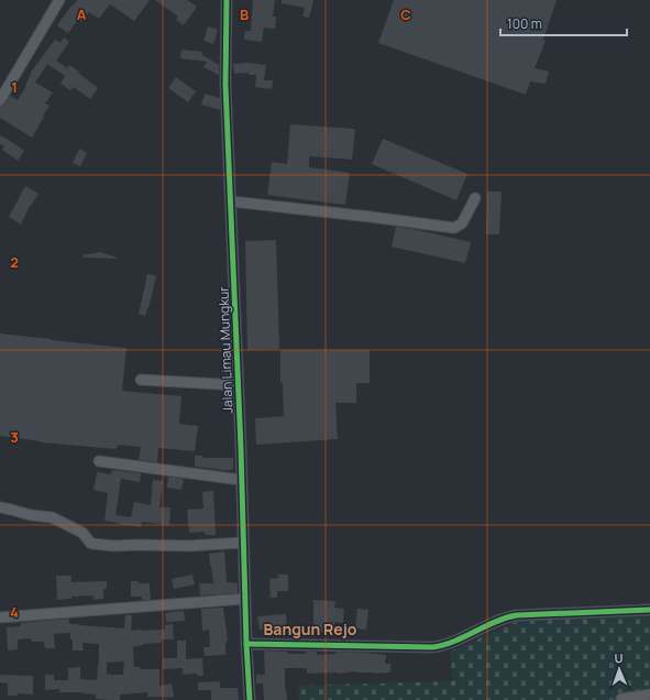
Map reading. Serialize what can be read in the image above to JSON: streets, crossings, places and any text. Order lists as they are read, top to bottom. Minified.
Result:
{"streets":{"street":["Jalan Limau Mungkur"]},"districts":["Bangun Rejo"],"scale_bar":"100 m","north":"top","grid":{"columns":["A","B","C"],"rows":["1","2","3","4"]}}
